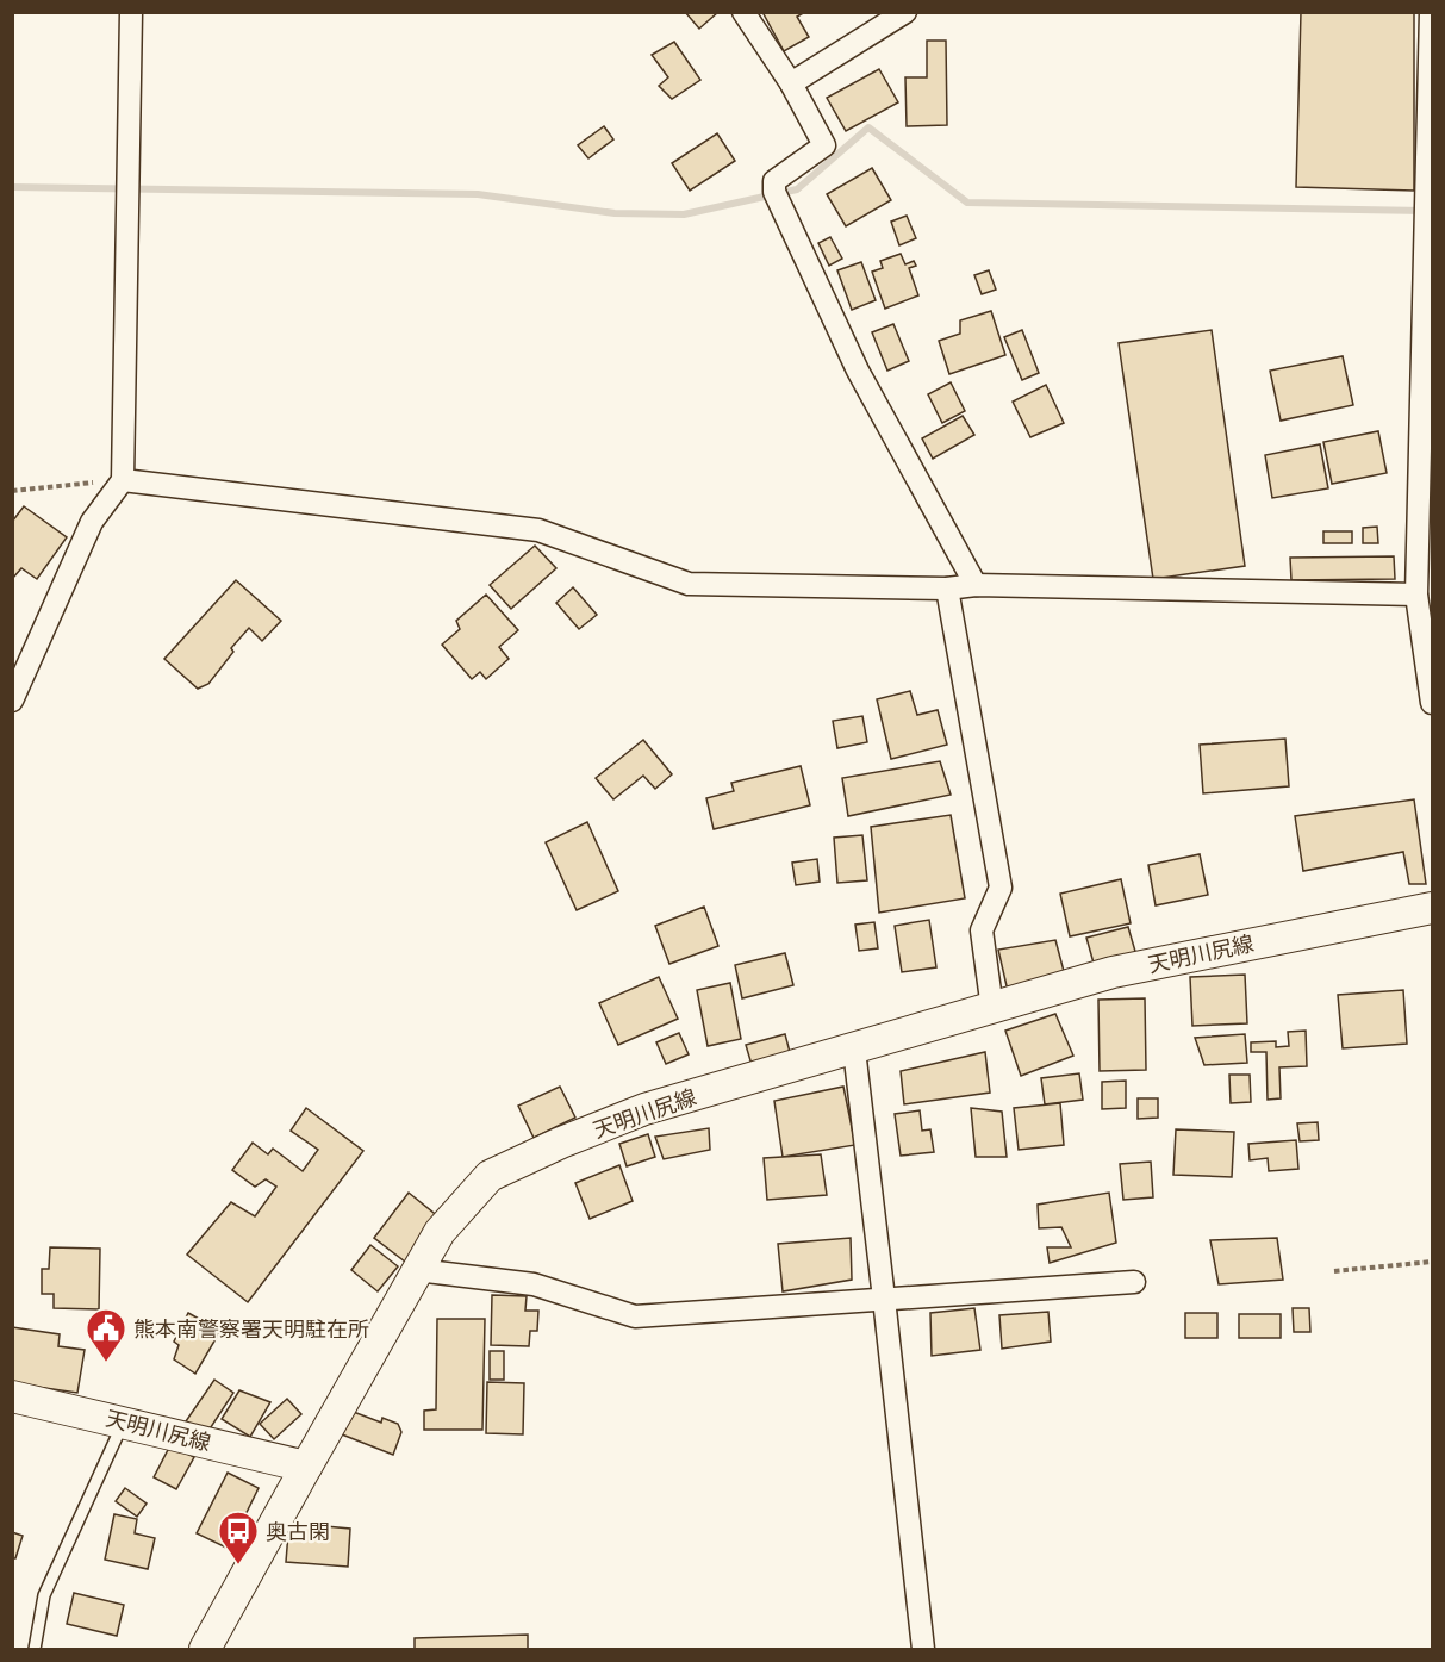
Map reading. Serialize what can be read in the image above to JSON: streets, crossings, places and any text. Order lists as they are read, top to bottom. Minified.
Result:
{"streets":{"main road":["天明川尻線"]},"places":{"public building":["熊本南警察署天明駐在所"],"bus stop":["奥古閑"]}}
